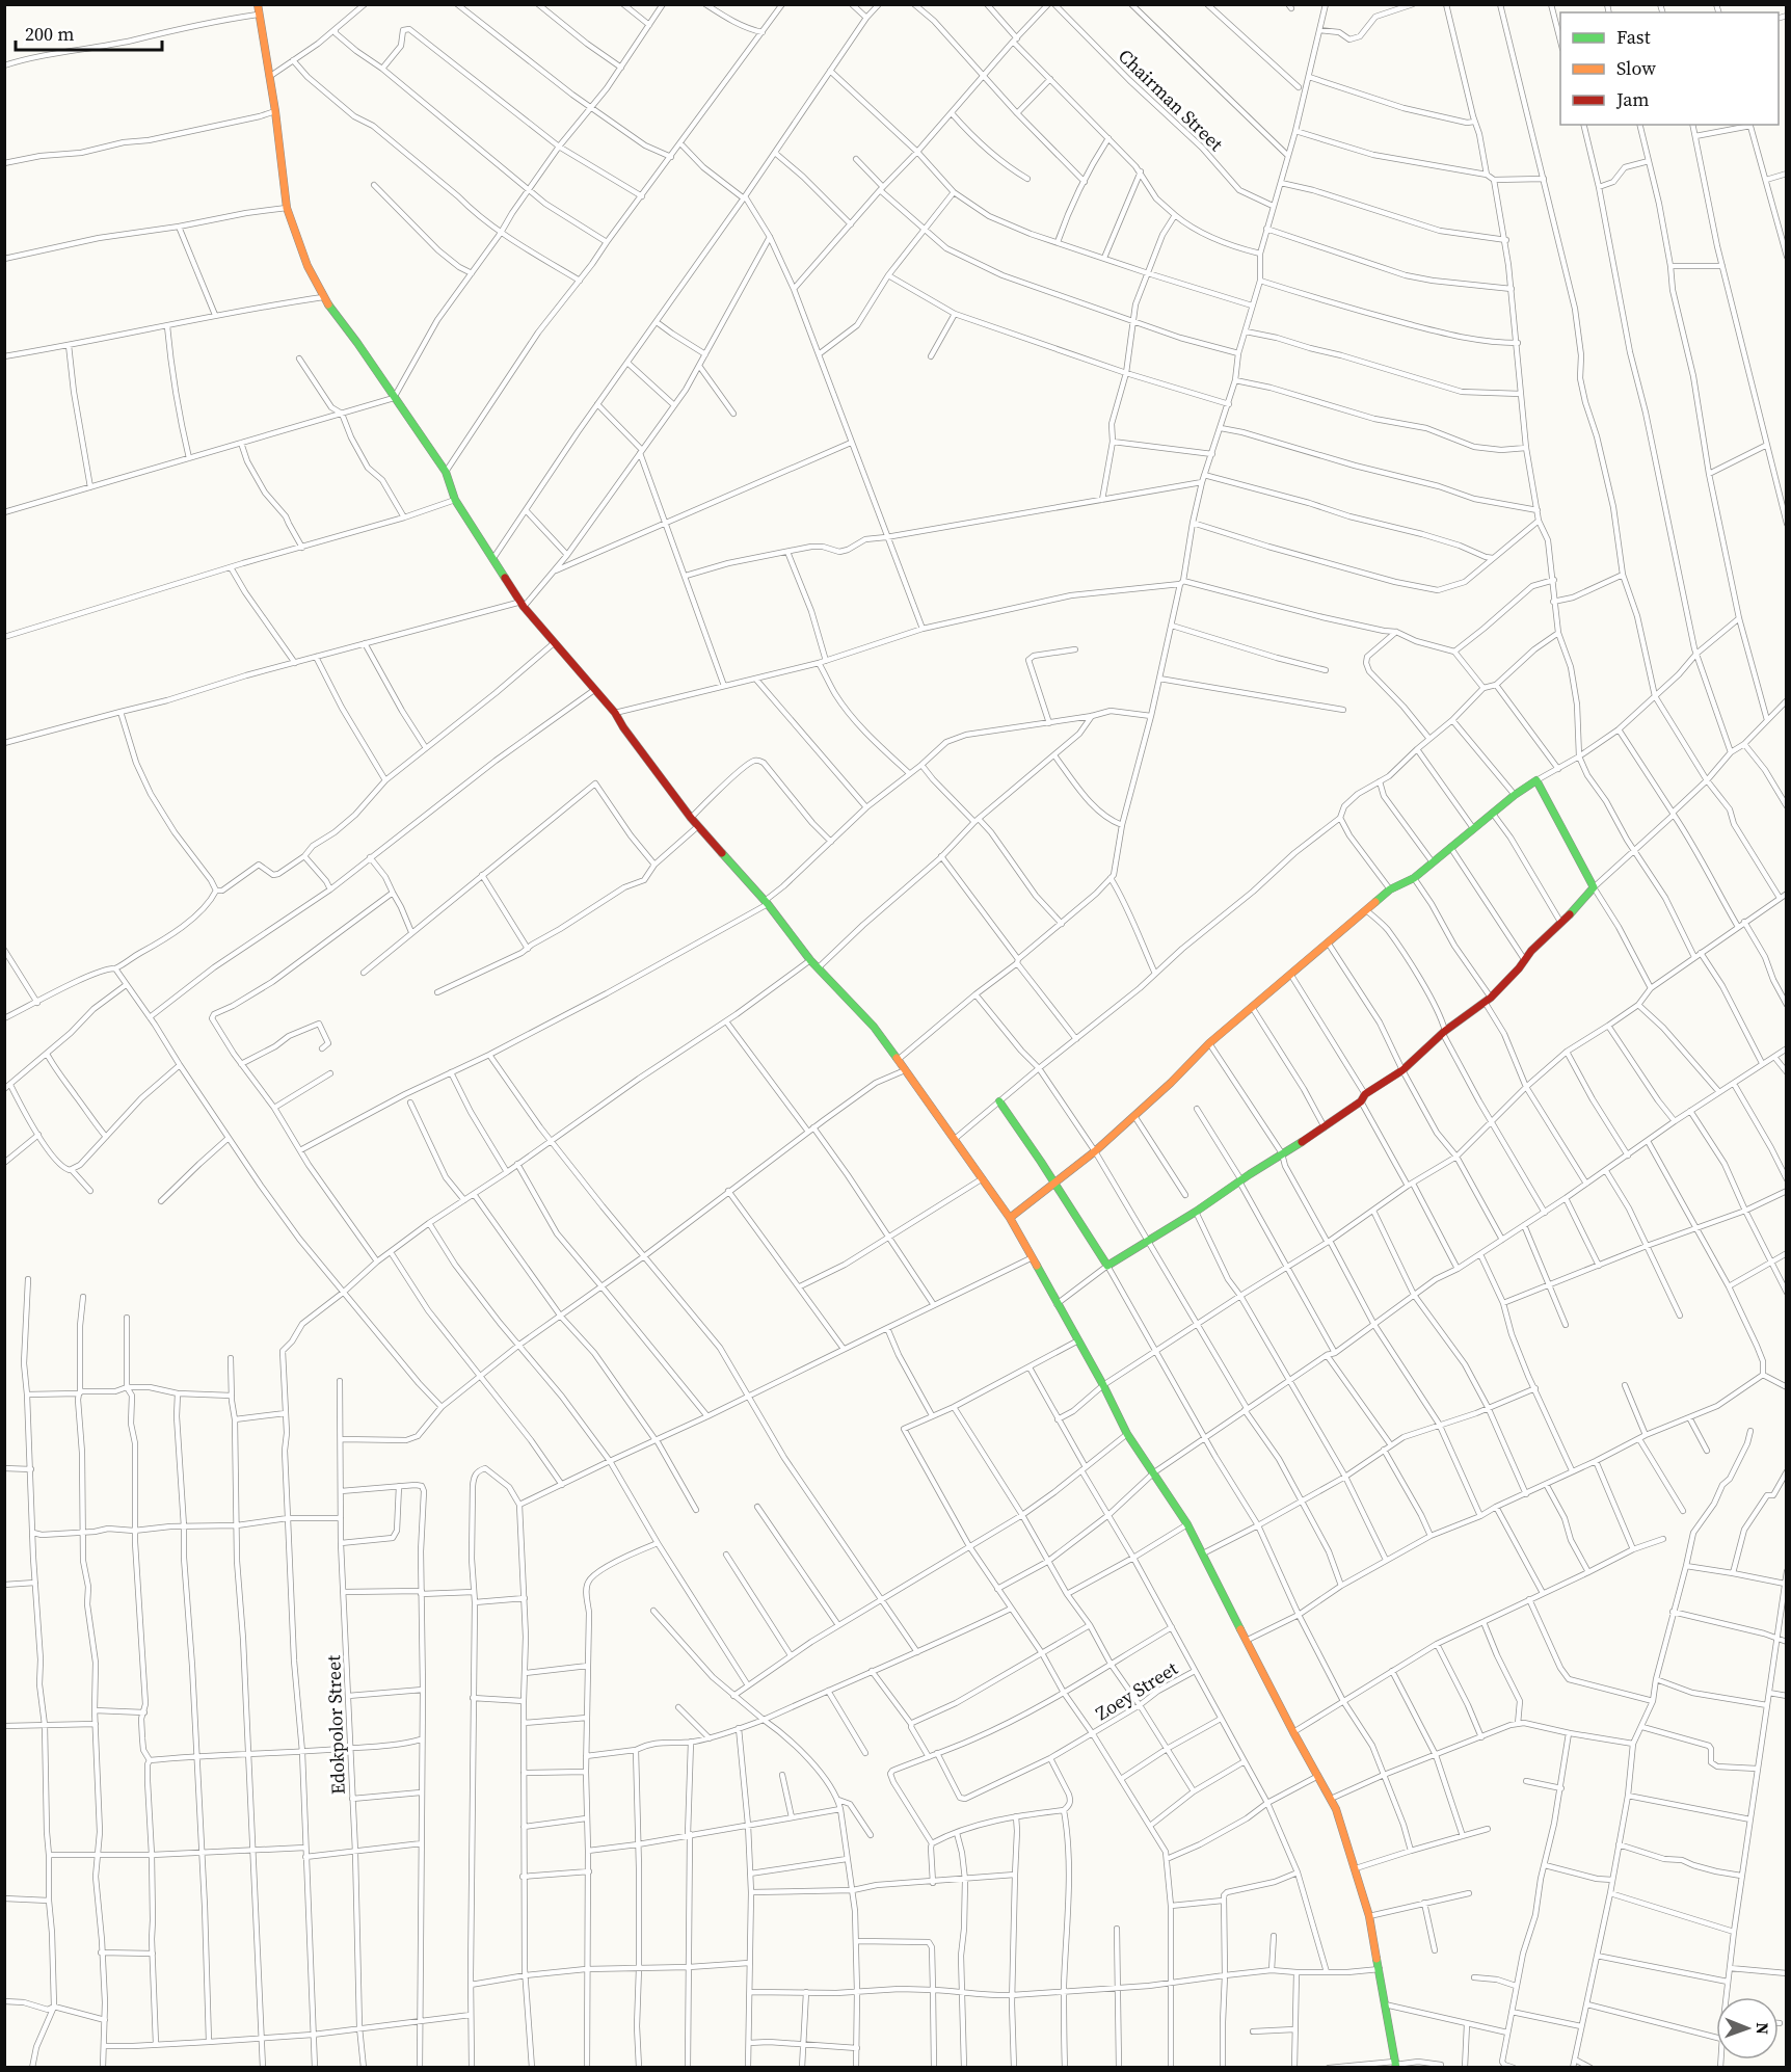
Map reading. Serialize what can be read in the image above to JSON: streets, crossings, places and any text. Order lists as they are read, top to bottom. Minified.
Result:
{"streets":{"street":["Chairman Street","Zoey Street","Edokpolor Street"]},"legend":["Fast","Slow","Jam"],"scale_bar":"200 m","north":"right"}
